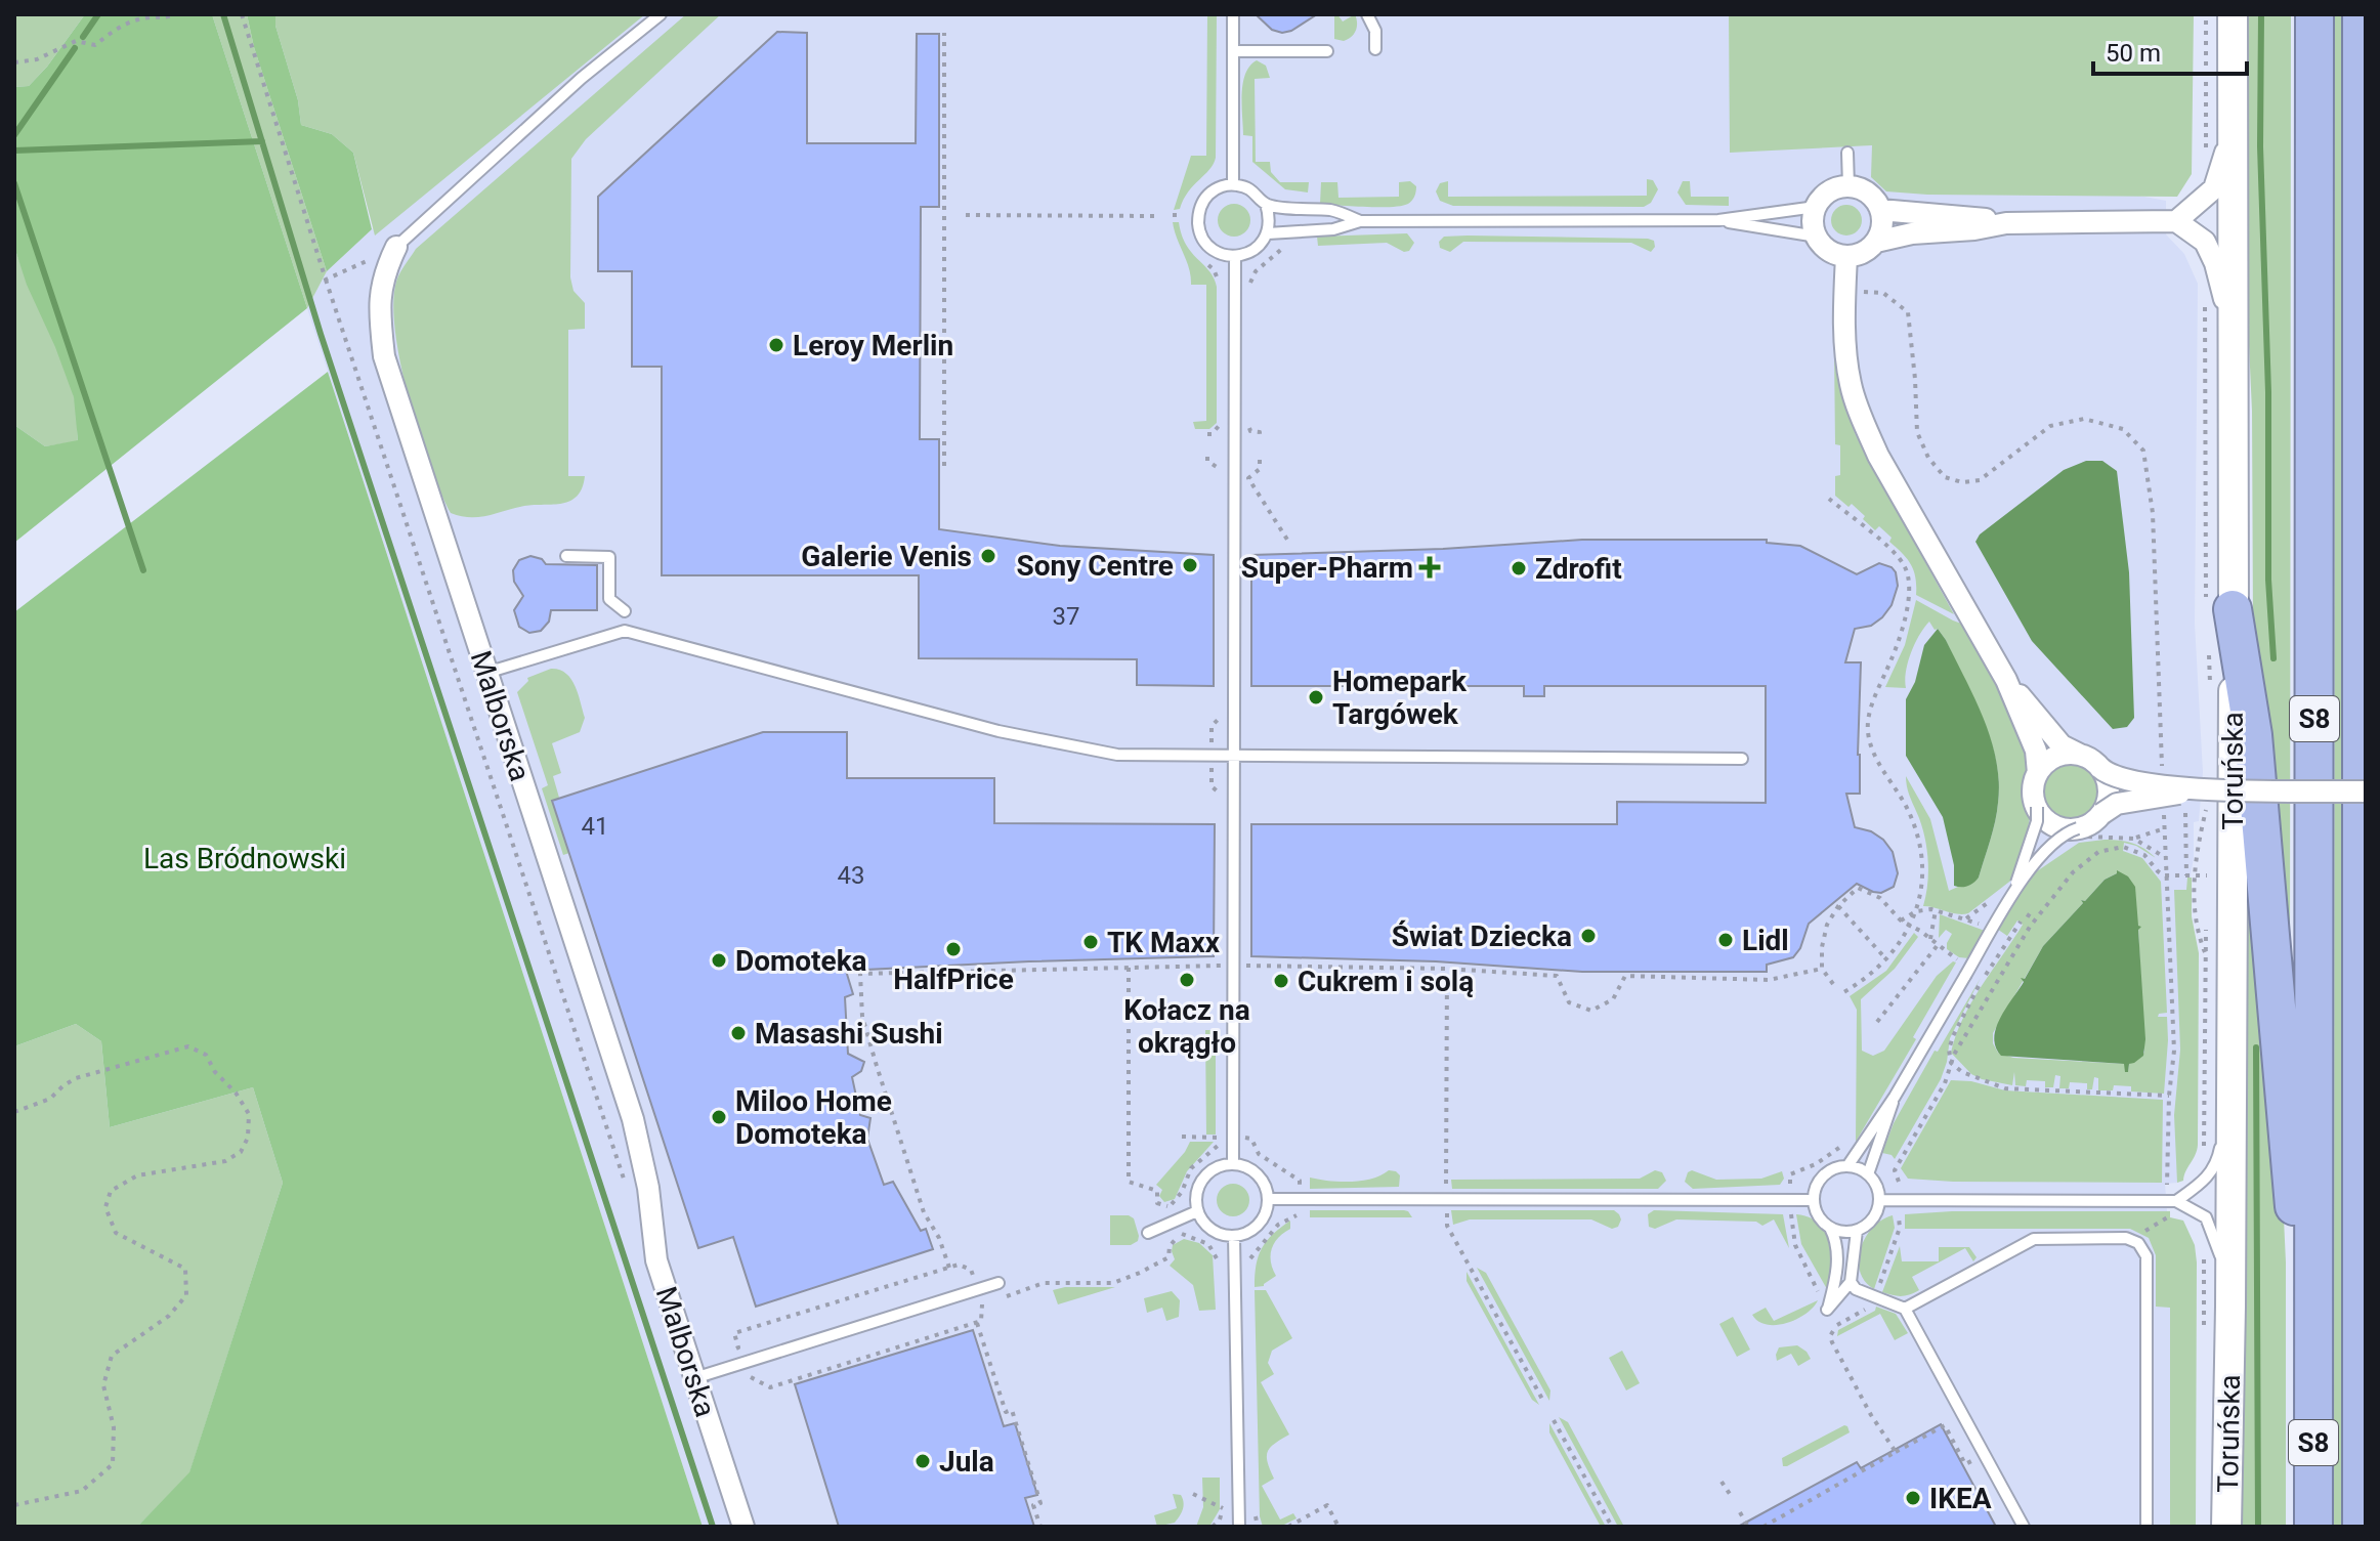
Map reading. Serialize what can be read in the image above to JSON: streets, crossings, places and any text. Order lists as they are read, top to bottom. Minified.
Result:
{"streets":{"highway":["S8"],"main road":["Toruńska"],"street":["Malborska"]},"parks":["Las Bródnowski"],"places":{"other":["Leroy Merlin","Galerie Venis","Sony Centre","Zdrofit","Homepark Targówek","Świat Dziecka","Lidl","TK Maxx","HalfPrice","Domoteka","Kołacz na okrągło","Cukrem i solą","Masashi Sushi","Miloo Home Domoteka","Jula","IKEA"],"health":["Super-Pharm"]},"house_numbers":["37","41","43"],"scale_bar":"50 m"}
